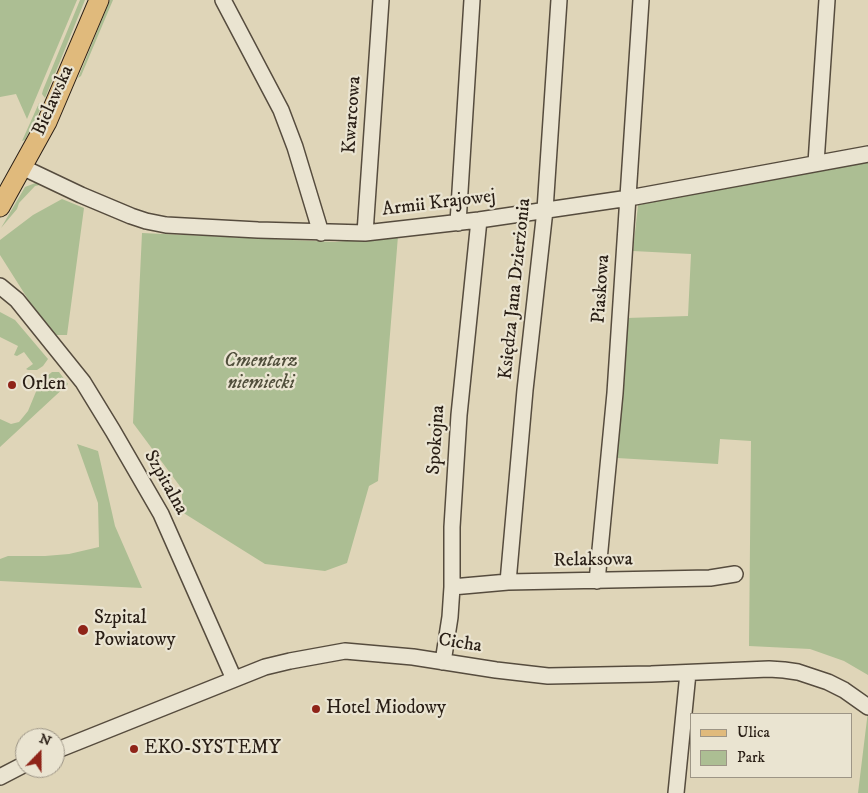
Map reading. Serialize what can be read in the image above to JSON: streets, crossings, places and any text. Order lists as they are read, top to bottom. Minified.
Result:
{"streets":{"main road":["Bielawska"],"street":["Kwarcowa","Armii Krajowej","Księdza Jana Dzierżonia","Piaskowa","Spokojna","Szpitalna","Relaksowa","Cicha"]},"crossings":[["Bielawska","Armii Krajowej"],["Kwarcowa","Armii Krajowej"],["Armii Krajowej","Księdza Jana Dzierżonia"],["Armii Krajowej","Piaskowa"],["Armii Krajowej","Spokojna"],["Księdza Jana Dzierżonia","Relaksowa"],["Piaskowa","Relaksowa"],["Spokojna","Relaksowa"],["Spokojna","Cicha"],["Szpitalna","Cicha"]],"parks":["Cmentarz niemiecki"],"places":["Orlen","Szpital Powiatowy","Hotel Miodowy","EKO-SYSTEMY"],"legend":["Ulica","Park"],"north":"top"}
